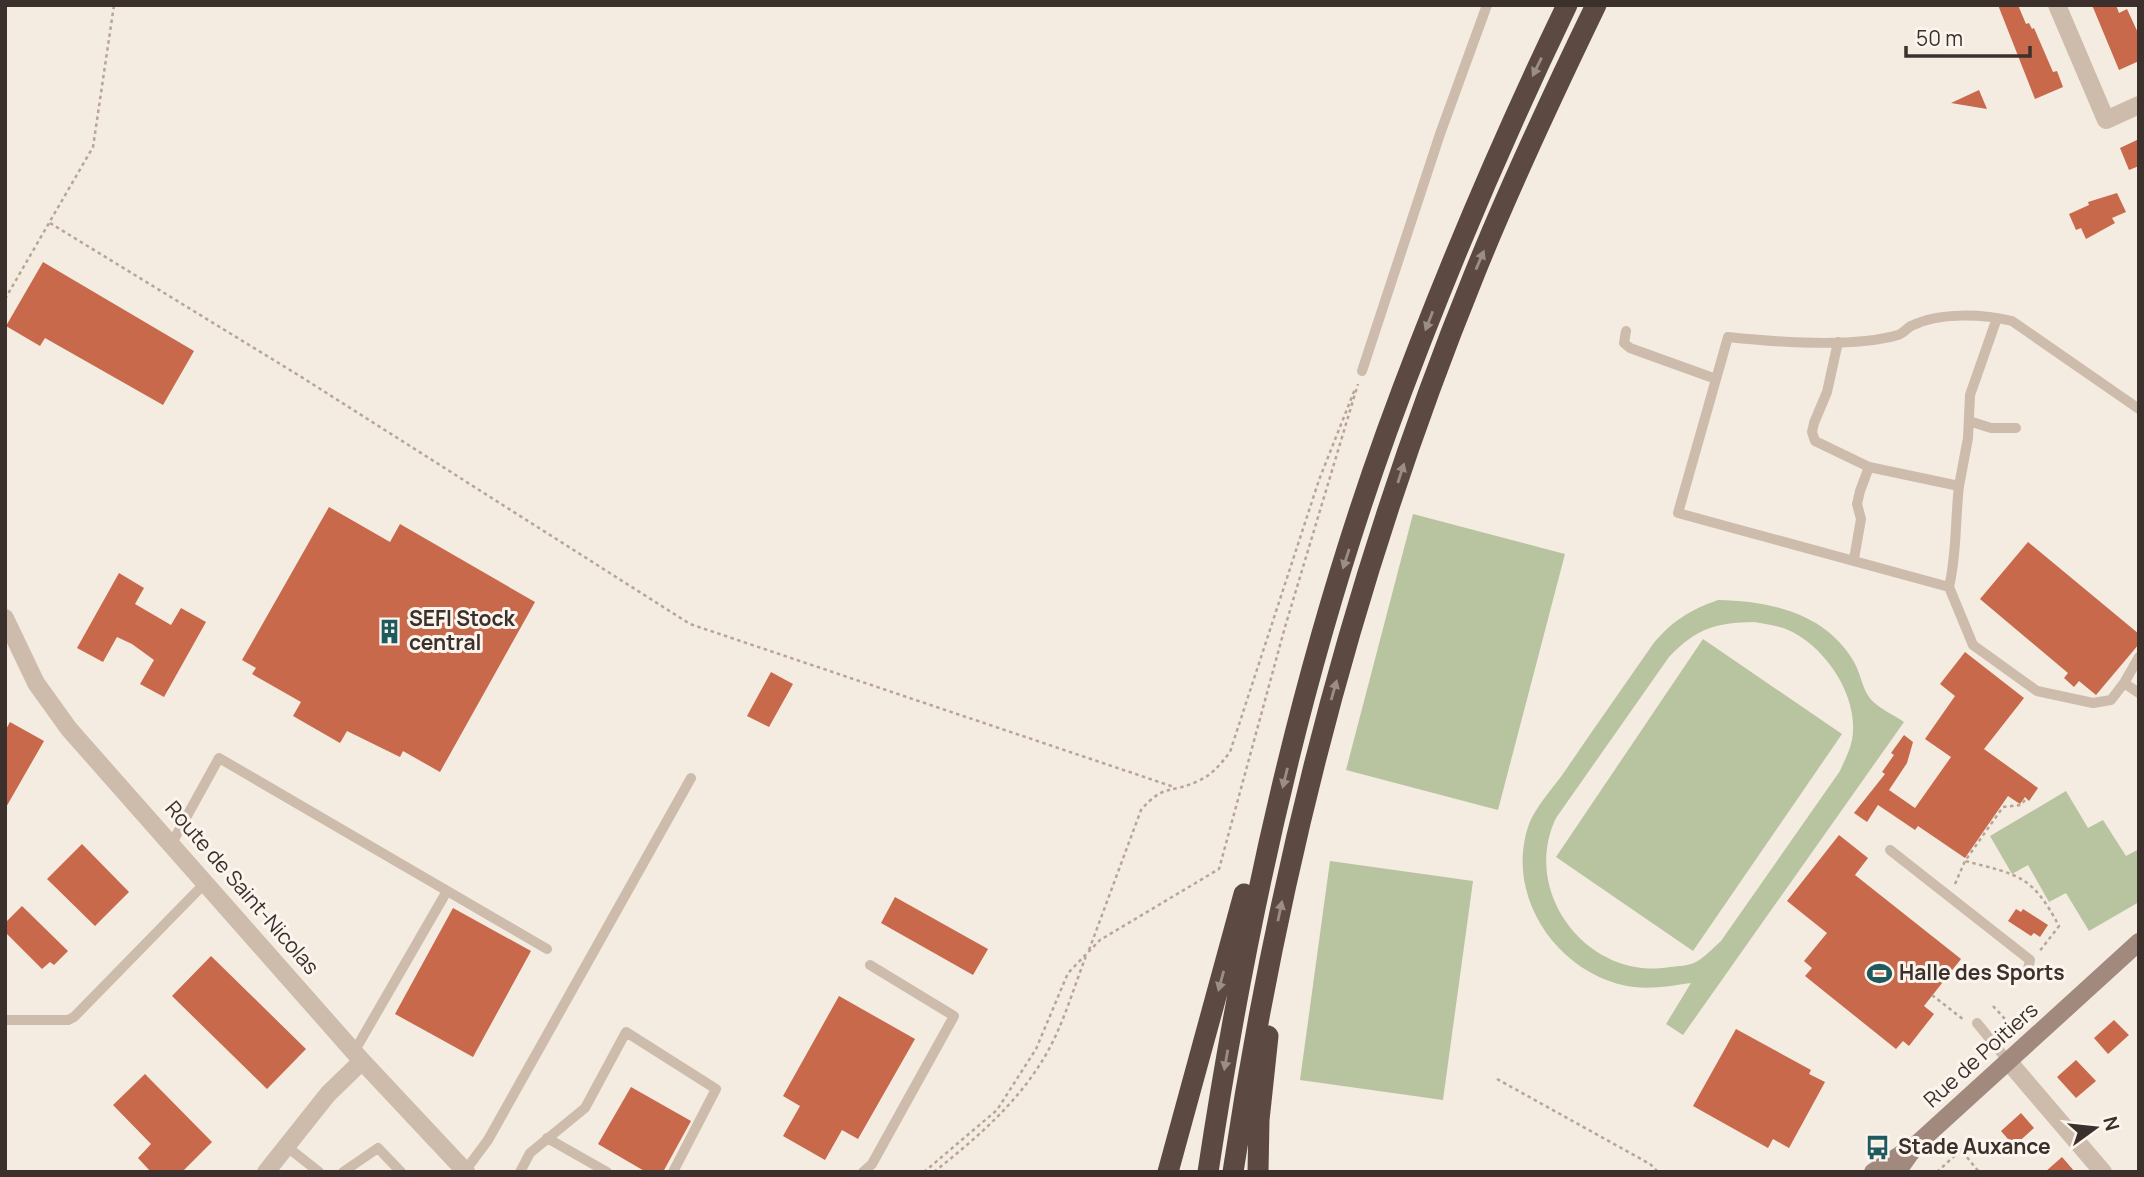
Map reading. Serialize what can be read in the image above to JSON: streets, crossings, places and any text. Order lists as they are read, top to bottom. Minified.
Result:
{"streets":{"main road":["Rue de Poitiers"],"street":["Route de Saint-Nicolas"]},"places":{"building":["SEFI Stock central"],"sports":["Halle des Sports"],"bus stop":["Stade Auxance"]},"scale_bar":"50 m","north":"right"}
